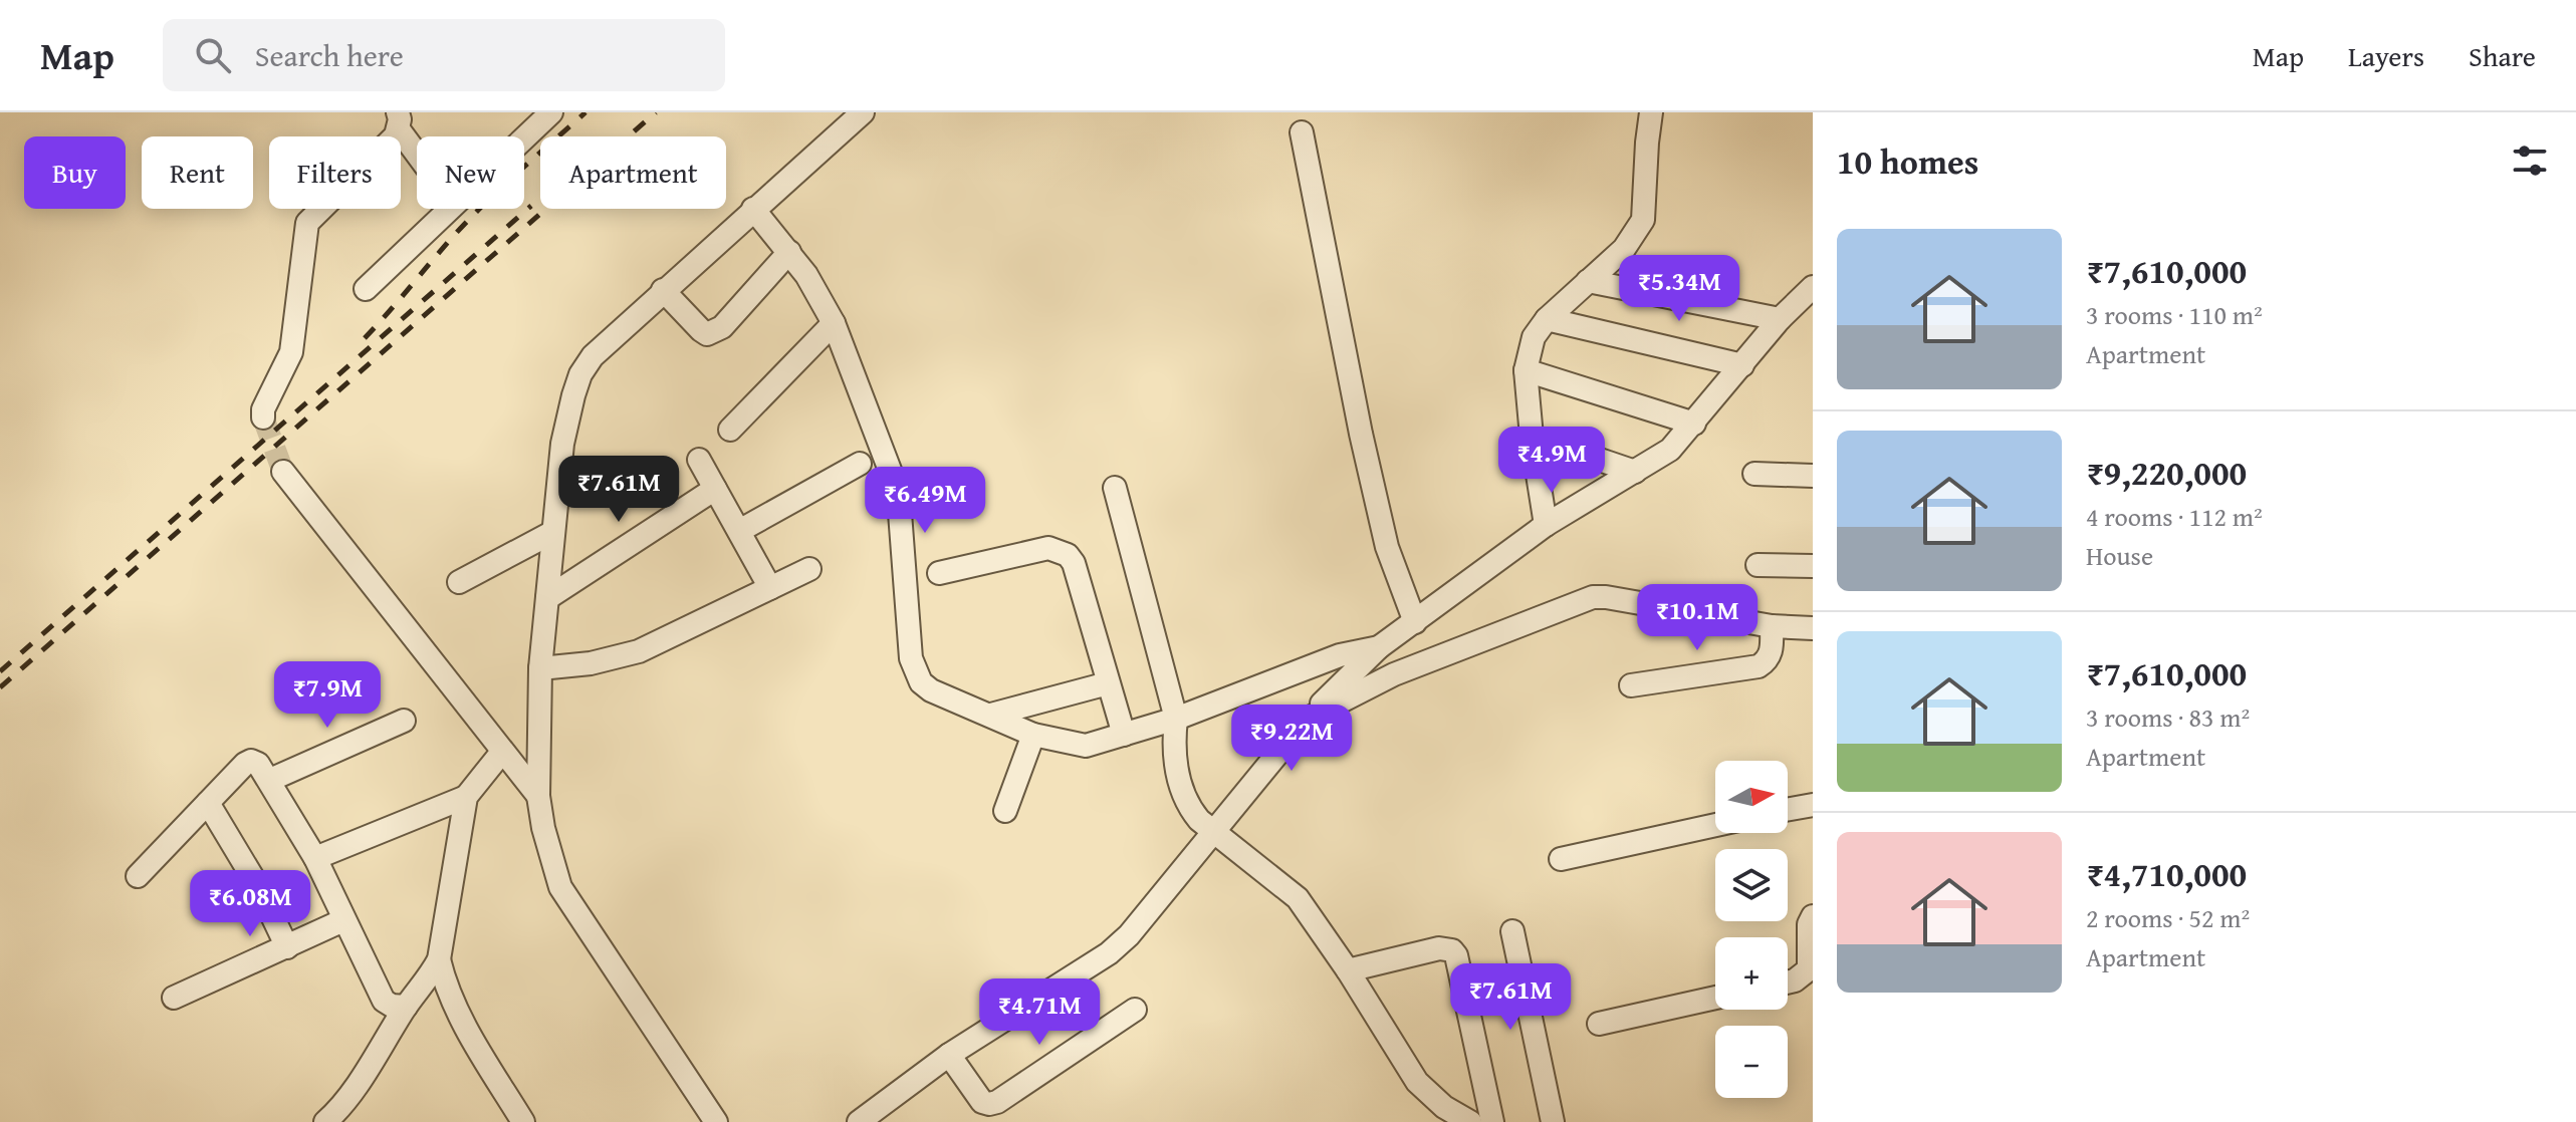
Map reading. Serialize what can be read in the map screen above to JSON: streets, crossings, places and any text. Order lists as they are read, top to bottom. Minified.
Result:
{"north":"right","page":{"header":"Map","search":"Search here","nav":["Map","Layers","Share"],"heading":"10 homes","chip":["Buy","Rent","Filters","New","Apartment"],"list":[{"name":"₹7,610,000","note":"3 rooms · 110 m² · Apartment"},{"name":"₹9,220,000","note":"4 rooms · 112 m² · House"},{"name":"₹7,610,000","note":"3 rooms · 83 m² · Apartment"},{"name":"₹4,710,000","note":"2 rooms · 52 m² · Apartment"}],"price":["₹5.34M","₹4.9M","₹7.61M","₹6.49M","₹10.1M","₹7.9M","₹9.22M","₹6.08M","₹7.61M","₹4.71M"],"map_buttons":["+","−"]}}
